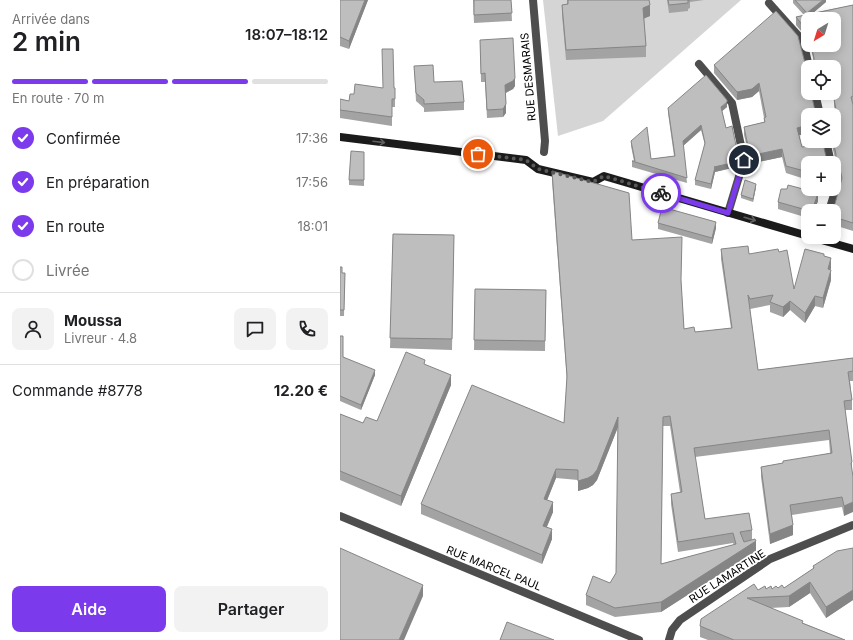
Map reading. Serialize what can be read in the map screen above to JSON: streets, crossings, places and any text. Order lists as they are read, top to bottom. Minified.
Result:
{"streets":{"street":["RUE DESMARAIS","RUE MARCEL PAUL","RUE LAMARTINE"]},"north":"bottom left","page":{"heading":["2 min","Arrivée dans","18:07–18:12"],"panel":["Moussa","Livreur · 4.8","Commande #8778","12.20 €"],"map_buttons":["+","−"],"bar":"En route · 70 m","list":[["Confirmée","17:36"],["En préparation","17:56"],["En route","18:01"],"Livrée"],"buttons":["Aide","Partager"]}}
